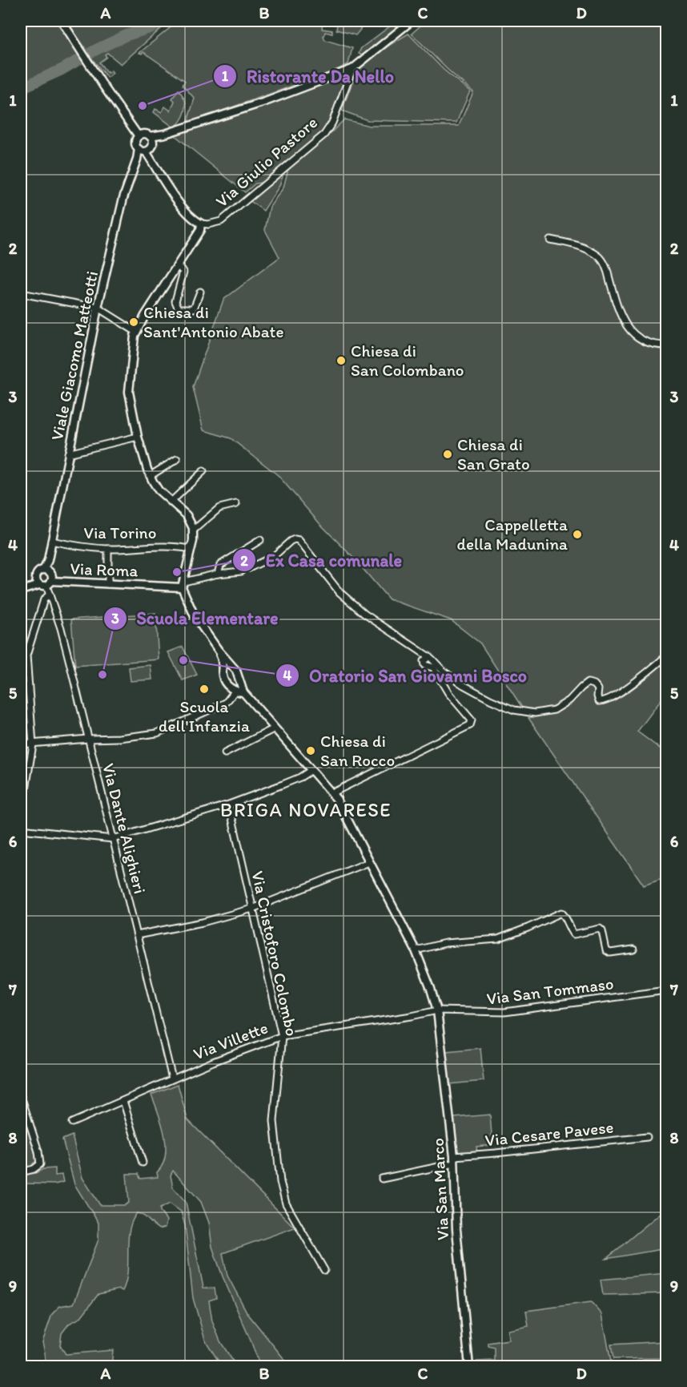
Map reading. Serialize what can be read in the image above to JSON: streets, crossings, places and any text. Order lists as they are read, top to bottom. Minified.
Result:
{"streets":{"street":["Via Giulio Pastore","Viale Giacomo Matteotti","Via Torino","Via Roma","Via Dante Alighieri","Via Cristoforo Colombo","Via San Tommaso","Via Villette","Via Cesare Pavese","Via San Marco"]},"crossings":[["Viale Giacomo Matteotti","Via Torino"],["Viale Giacomo Matteotti","Via Roma"],["Viale Giacomo Matteotti","Via Dante Alighieri"],["Via Roma","Via Dante Alighieri"],["Via Dante Alighieri","Via Villette"],["Via Cristoforo Colombo","Via Villette"],["Via San Tommaso","Via Villette"],["Via San Tommaso","Via San Marco"],["Via Villette","Via San Marco"],["Via Cesare Pavese","Via San Marco"]],"districts":["BRIGA NOVARESE"],"places":["Ristorante Da Nello","Chiesa di Sant'Antonio Abate","Chiesa di San Colombano","Chiesa di San Grato","Cappelletta della Madunina","Ex Casa comunale","Oratorio San Giovanni Bosco","Scuola Elementare","Scuola dell'Infanzia","Chiesa di San Rocco"],"grid":{"columns":["A","B","C","D"],"rows":["1","2","3","4","5","6","7","8","9"]}}
